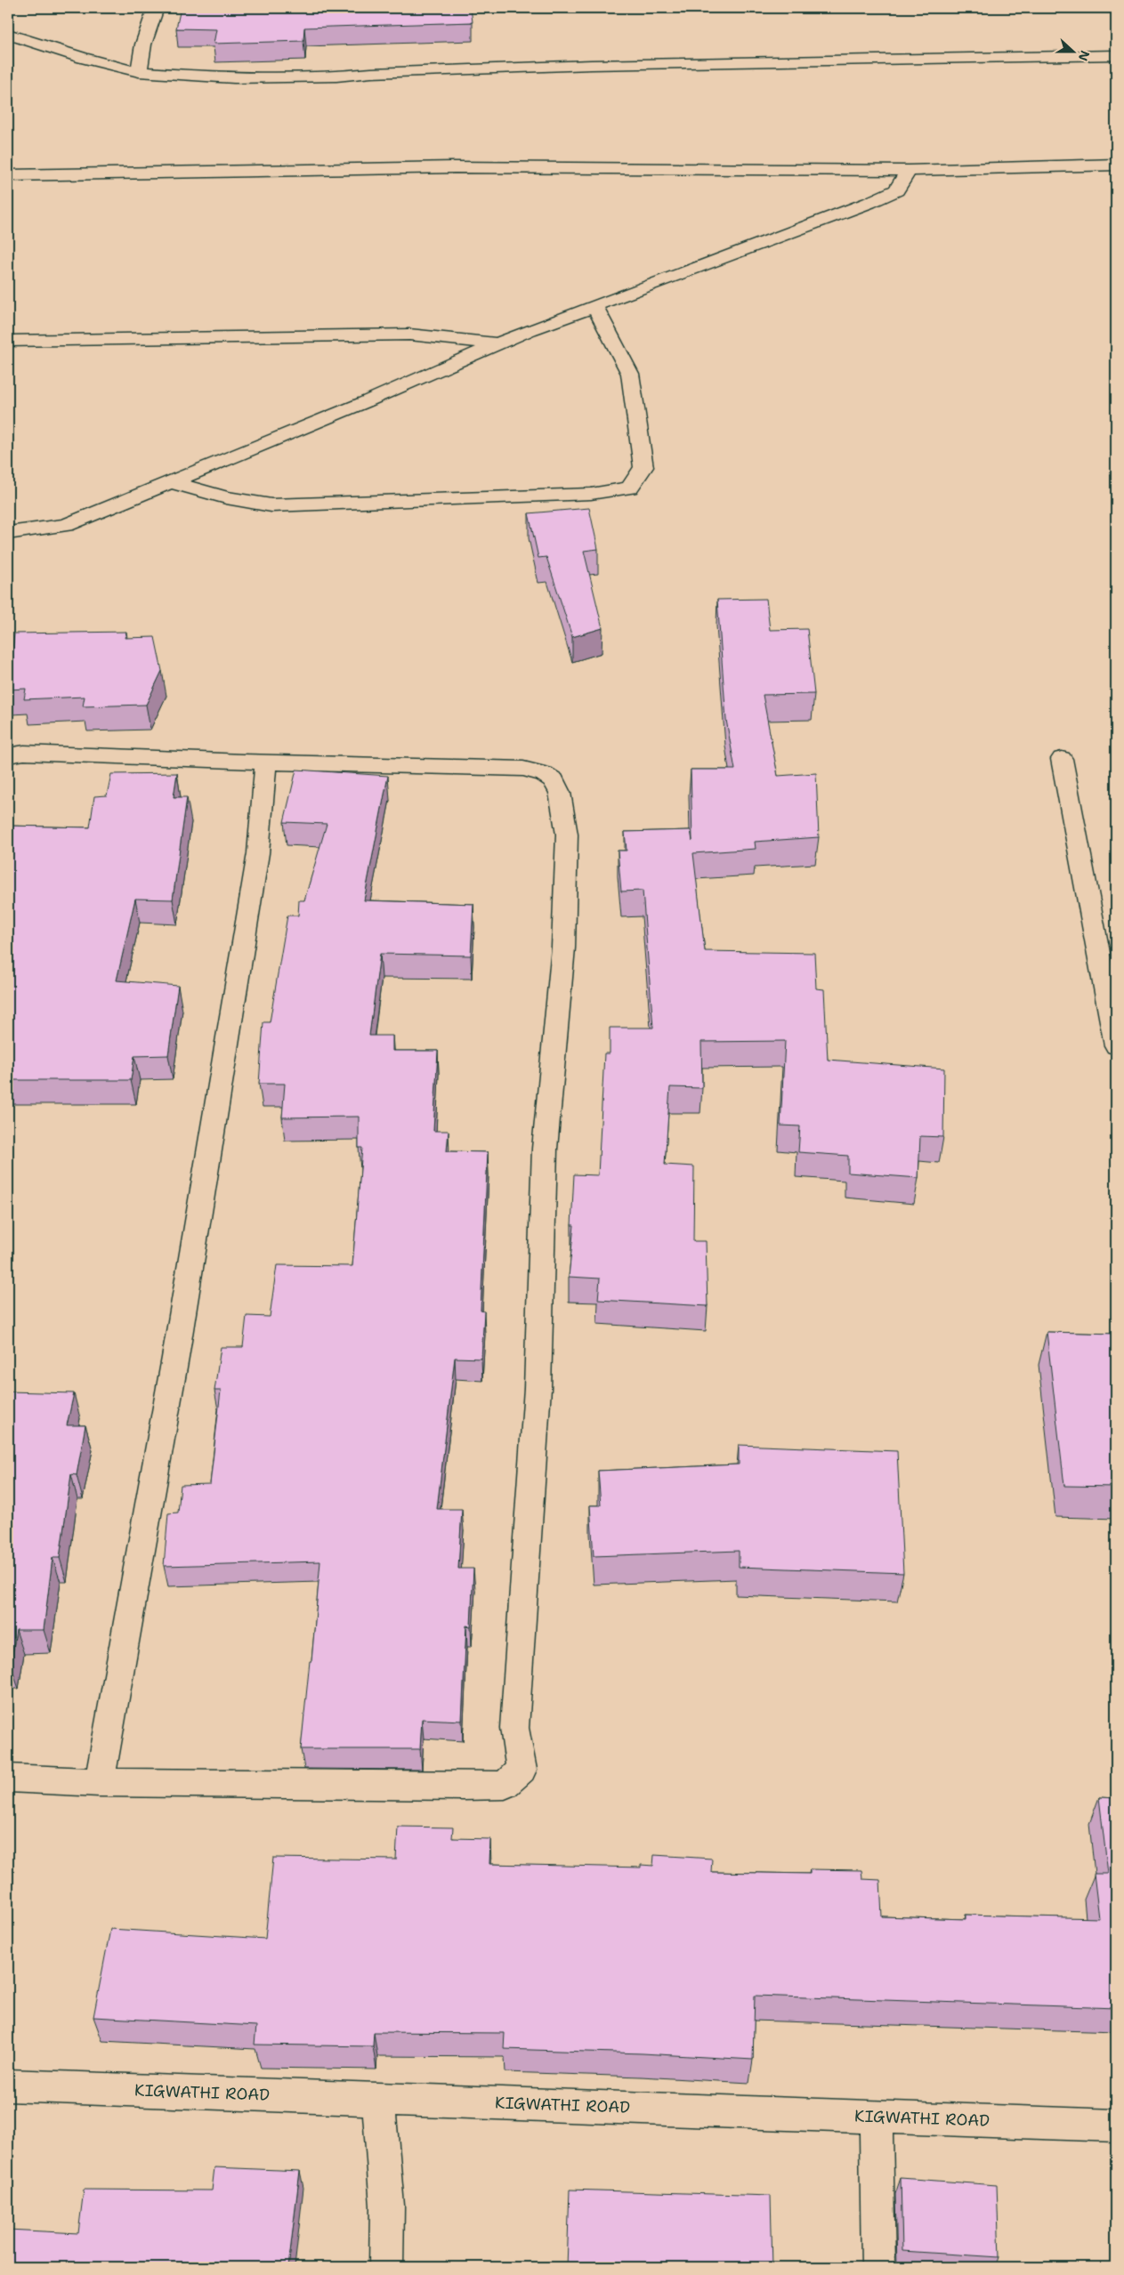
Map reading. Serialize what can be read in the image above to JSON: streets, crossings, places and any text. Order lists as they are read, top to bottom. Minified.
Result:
{"streets":{"street":["KIGWATHI ROAD"]},"north":"right"}
